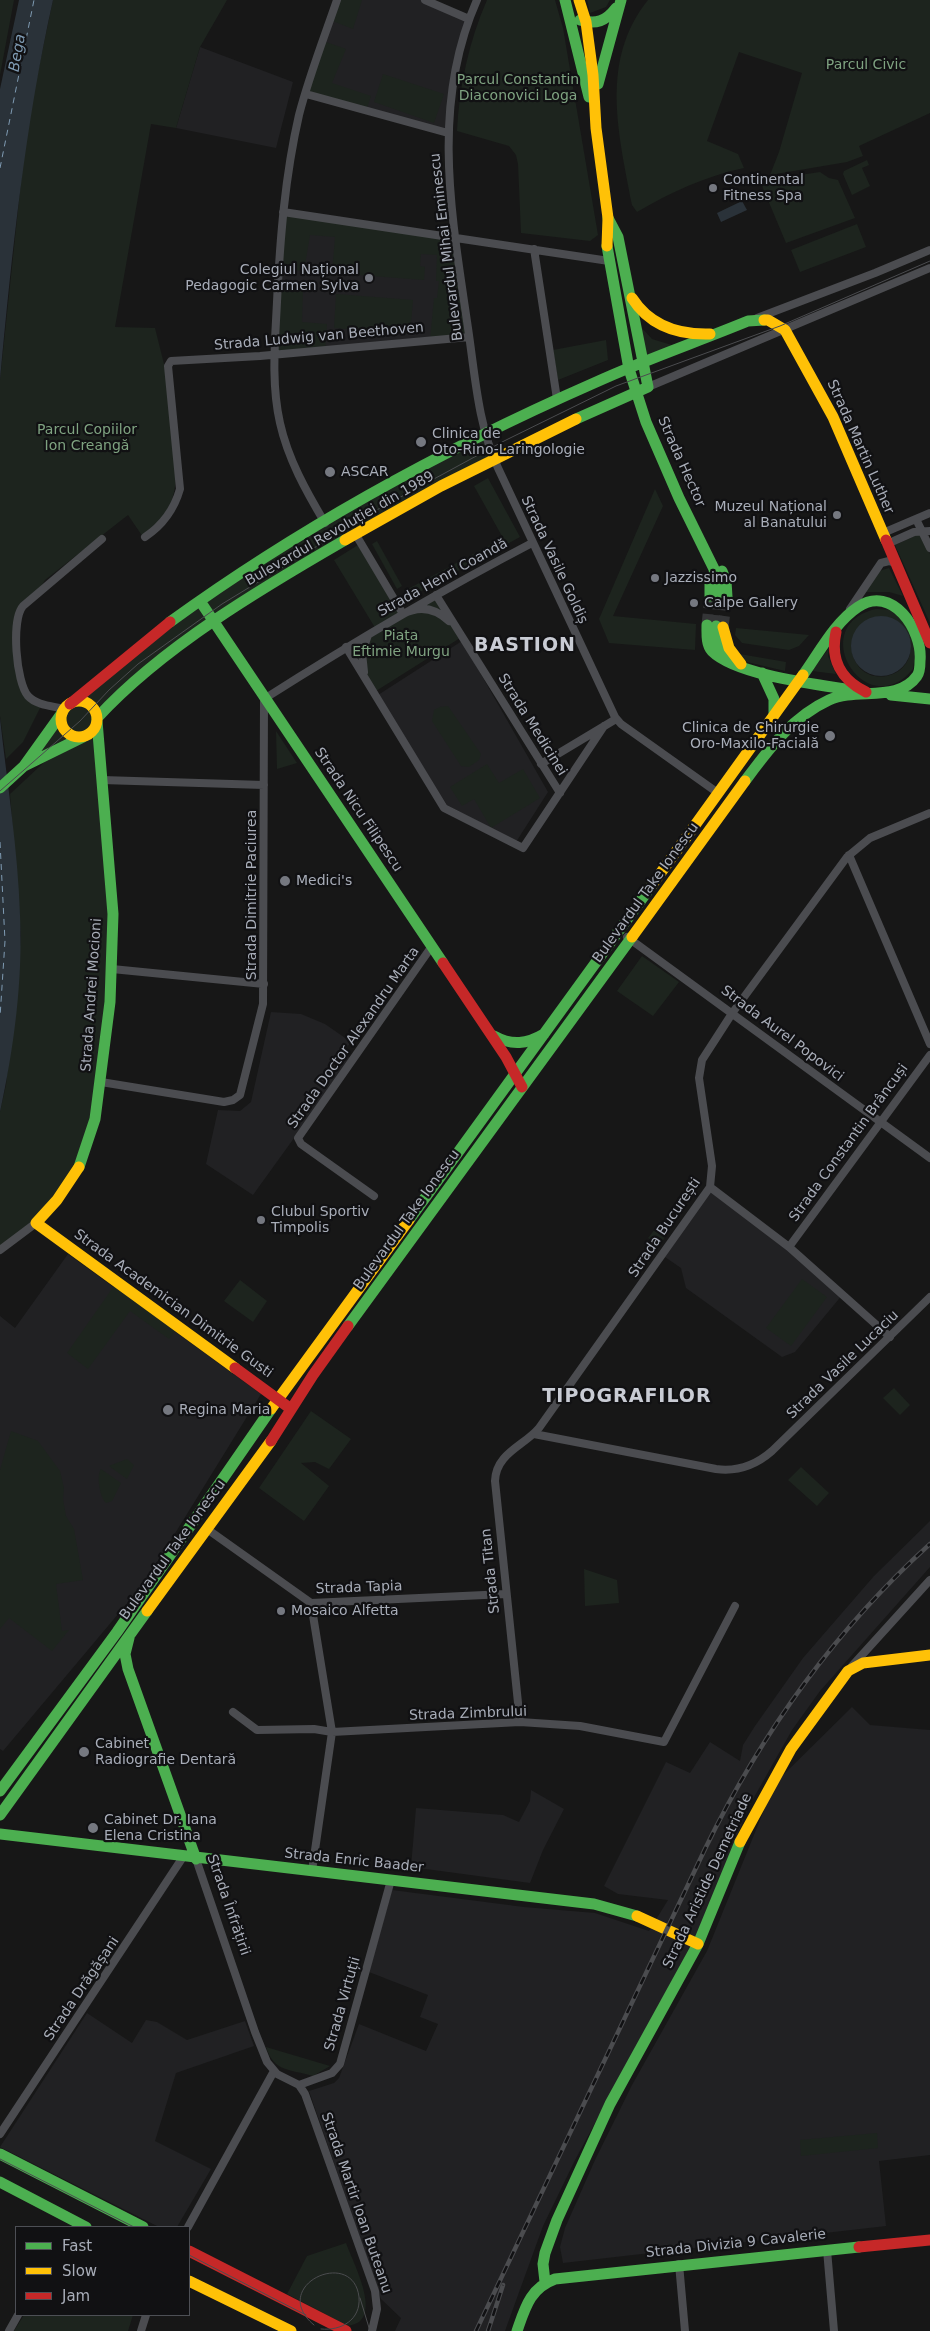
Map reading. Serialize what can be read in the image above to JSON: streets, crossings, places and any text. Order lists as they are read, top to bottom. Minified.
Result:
{"streets":{"street":["Bulevardul Mihai Eminescu","Strada Ludwig van Beethoven","Strada Martin Luther","Strada Hector","Bulevardul Revoluției din 1989","Strada Vasile Goldiș","Strada Henri Coandă","Strada Medicinei","Strada Nicu Filipescu","Bulevardul Take Ionescu","Strada Dimitrie Paciurea","Strada Andrei Mocioni","Strada Aurel Popovici","Strada Doctor Alexandru Marta","Strada Constantin Brâncuși","Strada București","Strada Academician Dimitrie Gusti","Strada Vasile Lucaciu","Strada Titan","Strada Tapia","Strada Zimbrului","Strada Enric Baader","Strada Aristide Demetriade","Strada Înfrățirii","Strada Drăgășani","Strada Virtuții","Strada Martir Ioan Buteanu","Strada Divizia 9 Cavalerie"]},"crossings":[["Bulevardul Mihai Eminescu","Strada Ludwig van Beethoven"],["Bulevardul Mihai Eminescu","Bulevardul Revoluției din 1989"],["Bulevardul Mihai Eminescu","Strada Vasile Goldiș"],["Strada Martin Luther","Bulevardul Revoluției din 1989"],["Strada Martin Luther","Bulevardul Take Ionescu"],["Strada Hector","Bulevardul Revoluției din 1989"],["Bulevardul Revoluției din 1989","Strada Vasile Goldiș"],["Bulevardul Revoluției din 1989","Strada Nicu Filipescu"],["Bulevardul Revoluției din 1989","Strada Andrei Mocioni"],["Strada Vasile Goldiș","Strada Henri Coandă"],["Strada Vasile Goldiș","Bulevardul Take Ionescu"],["Strada Henri Coandă","Strada Medicinei"],["Strada Henri Coandă","Strada Nicu Filipescu"],["Strada Henri Coandă","Strada Dimitrie Paciurea"],["Strada Nicu Filipescu","Bulevardul Take Ionescu"],["Strada Nicu Filipescu","Strada Dimitrie Paciurea"],["Strada Nicu Filipescu","Strada Doctor Alexandru Marta"],["Bulevardul Take Ionescu","Strada Aurel Popovici"],["Bulevardul Take Ionescu","Strada Academician Dimitrie Gusti"],["Bulevardul Take Ionescu","Strada Tapia"],["Bulevardul Take Ionescu","Strada Înfrățirii"],["Strada Dimitrie Paciurea","Strada Andrei Mocioni"],["Strada Andrei Mocioni","Strada Academician Dimitrie Gusti"],["Strada Aurel Popovici","Strada Constantin Brâncuși"],["Strada Aurel Popovici","Strada București"],["Strada București","Strada Vasile Lucaciu"],["Strada București","Strada Titan"],["Strada Vasile Lucaciu","Strada Titan"],["Strada Titan","Strada Tapia"],["Strada Titan","Strada Zimbrului"],["Strada Enric Baader","Strada Aristide Demetriade"],["Strada Enric Baader","Strada Înfrățirii"],["Strada Enric Baader","Strada Drăgășani"],["Strada Enric Baader","Strada Virtuții"],["Strada Aristide Demetriade","Strada Divizia 9 Cavalerie"],["Strada Virtuții","Strada Martir Ioan Buteanu"]],"districts":["BASTION","TIPOGRAFILOR"],"water":["Bega"],"parks":["Parcul Civic","Parcul Constantin Diaconovici Loga","Parcul Copiilor Ion Creangă","Piața Eftimie Murgu"],"places":["Continental Fitness Spa","Colegiul Național Pedagogic Carmen Sylva","Clinica de Oto-Rino-Laringologie","ASCAR","Muzeul Național al Banatului","Jazzissimo","Calpe Gallery","Clinica de Chirurgie Oro-Maxilo-Facială","Medici's","Clubul Sportiv Timpolis","Regina Maria","Mosaico Alfetta","Cabinet Radiografie Dentară","Cabinet Dr. Iana Elena Cristina"],"legend":["Fast","Slow","Jam"]}
